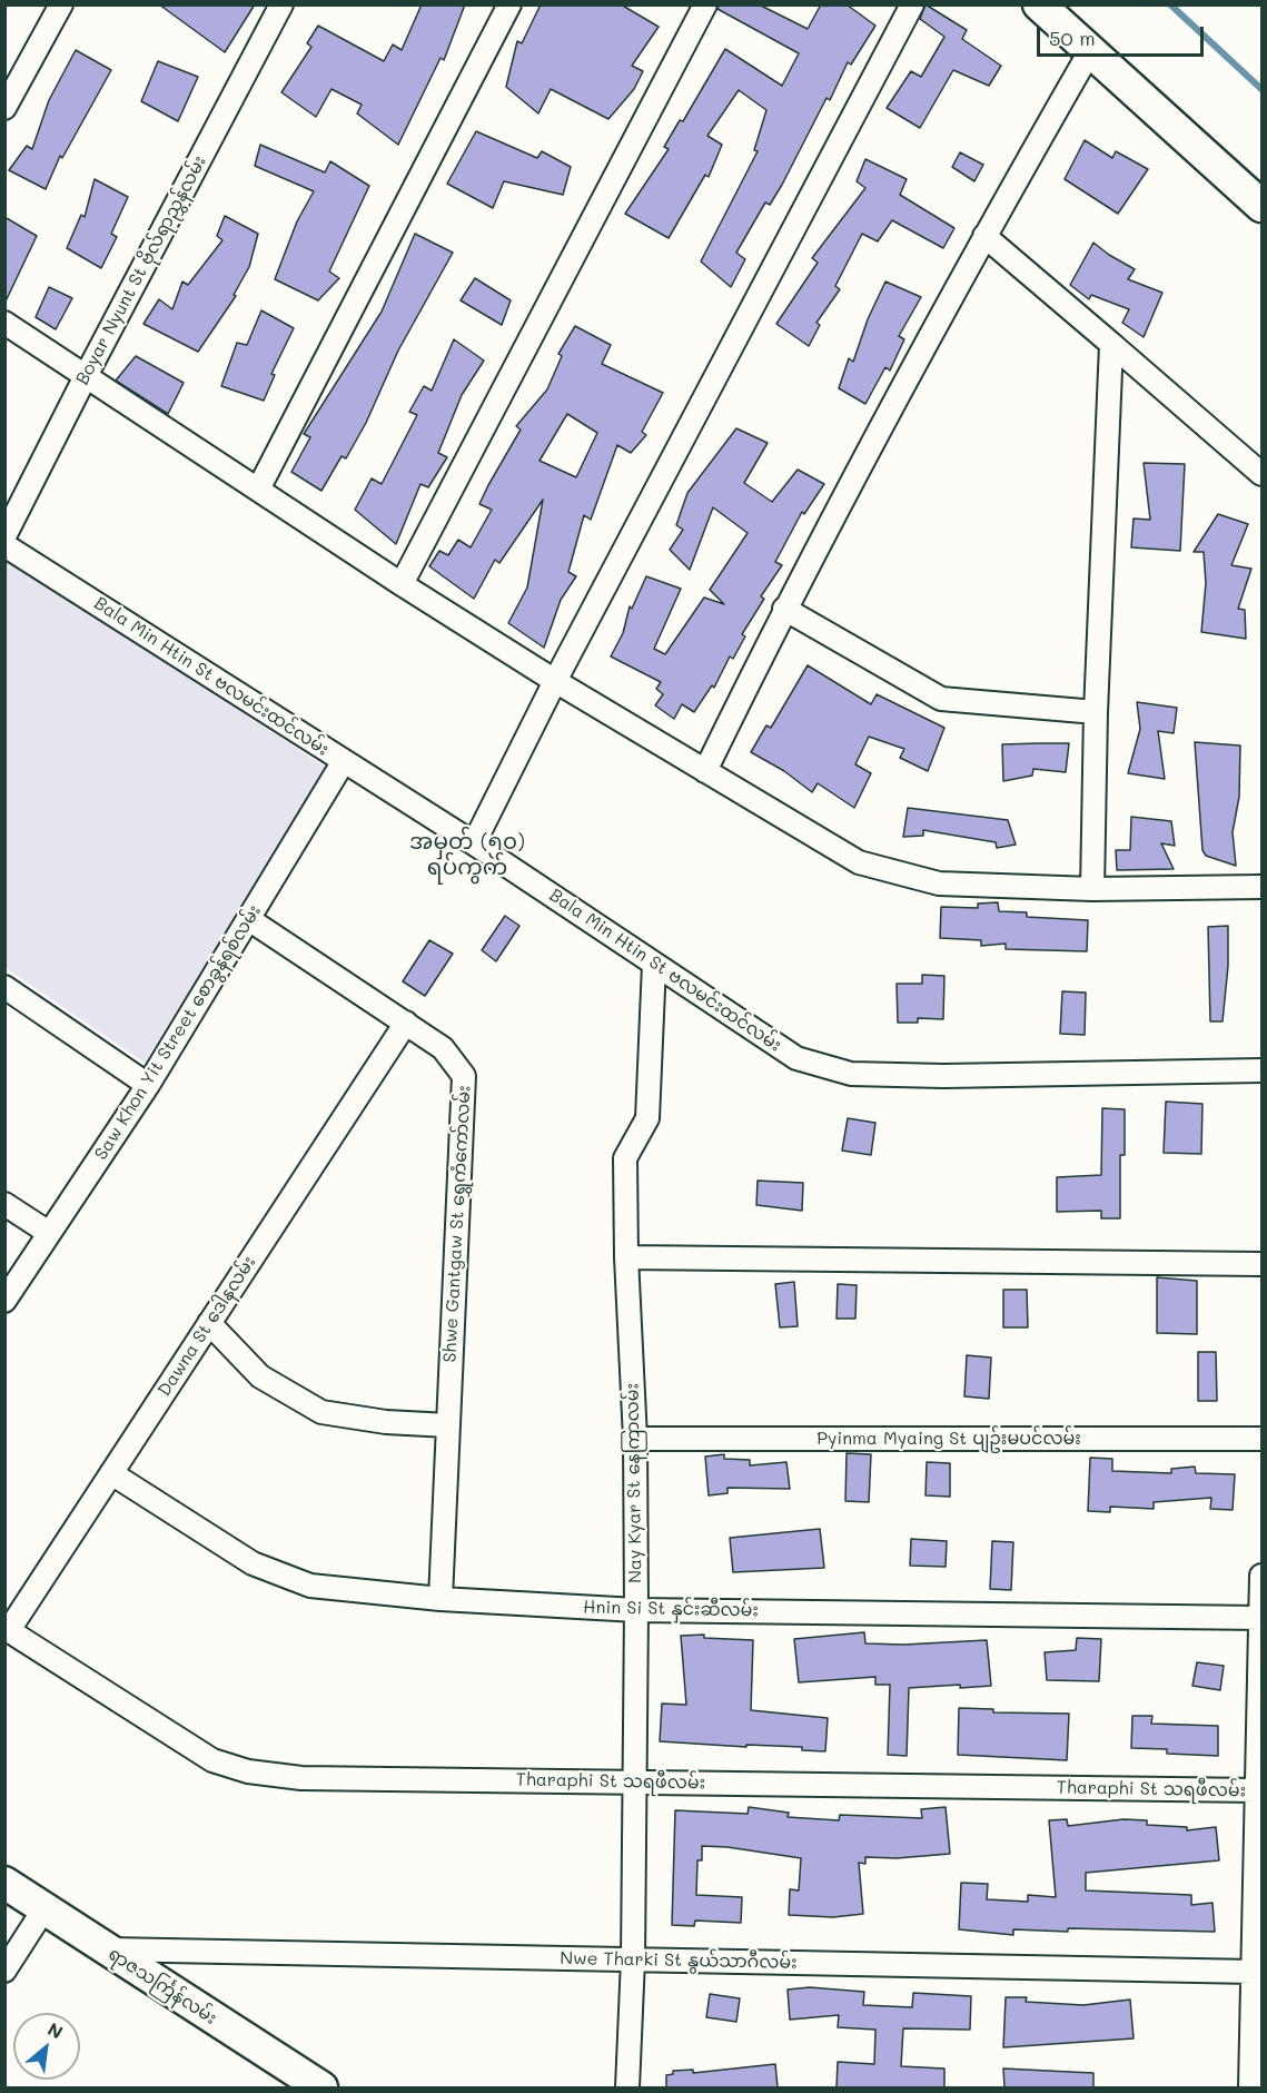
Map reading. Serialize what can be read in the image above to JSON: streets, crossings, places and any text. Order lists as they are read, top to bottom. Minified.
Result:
{"streets":{"main road":["ရာဇသင်္ကြန်လမ်း"],"street":["Boyar Nyunt St ဗိုလ်ရာညွှန်လမ်း","Bala Min Htin St ဗလမင်းထင်လမ်း","Saw Khon Yit Street စောခွန်ရစ်လမ်း","Shwe Gantgaw St ရွှေကံကော်လမ်း","Dawna St ဒေါနလမ်း","Pyinma Myaing St ပျဥ်းမပင်လမ်း","Nay Kyar St နေကြာလမ်း","Hnin Si St နှင်းဆီလမ်း","Tharaphi St သရဖီလမ်း","Nwe Tharki St နွယ်သာဂီလမ်း"]},"crossings":[["Bala Min Htin St ဗလမင်းထင်လမ်း","Saw Khon Yit Street စောခွန်ရစ်လမ်း"],["Bala Min Htin St ဗလမင်းထင်လမ်း","Nay Kyar St နေကြာလမ်း"],["Saw Khon Yit Street စောခွန်ရစ်လမ်း","Shwe Gantgaw St ရွှေကံကော်လမ်း"],["Shwe Gantgaw St ရွှေကံကော်လမ်း","Dawna St ဒေါနလမ်း"],["Shwe Gantgaw St ရွှေကံကော်လမ်း","Hnin Si St နှင်းဆီလမ်း"],["Dawna St ဒေါနလမ်း","Hnin Si St နှင်းဆီလမ်း"],["Dawna St ဒေါနလမ်း","Tharaphi St သရဖီလမ်း"],["Pyinma Myaing St ပျဥ်းမပင်လမ်း","Nay Kyar St နေကြာလမ်း"],["Nay Kyar St နေကြာလမ်း","Hnin Si St နှင်းဆီလမ်း"],["Nay Kyar St နေကြာလမ်း","Tharaphi St သရဖီလမ်း"],["Nay Kyar St နေကြာလမ်း","Nwe Tharki St နွယ်သာဂီလမ်း"],["Nwe Tharki St နွယ်သာဂီလမ်း","ရာဇသင်္ကြန်လမ်း"]],"districts":["အမှတ် (၅၀) ရပ်ကွက်"],"scale_bar":"50 m","north":"top right"}
